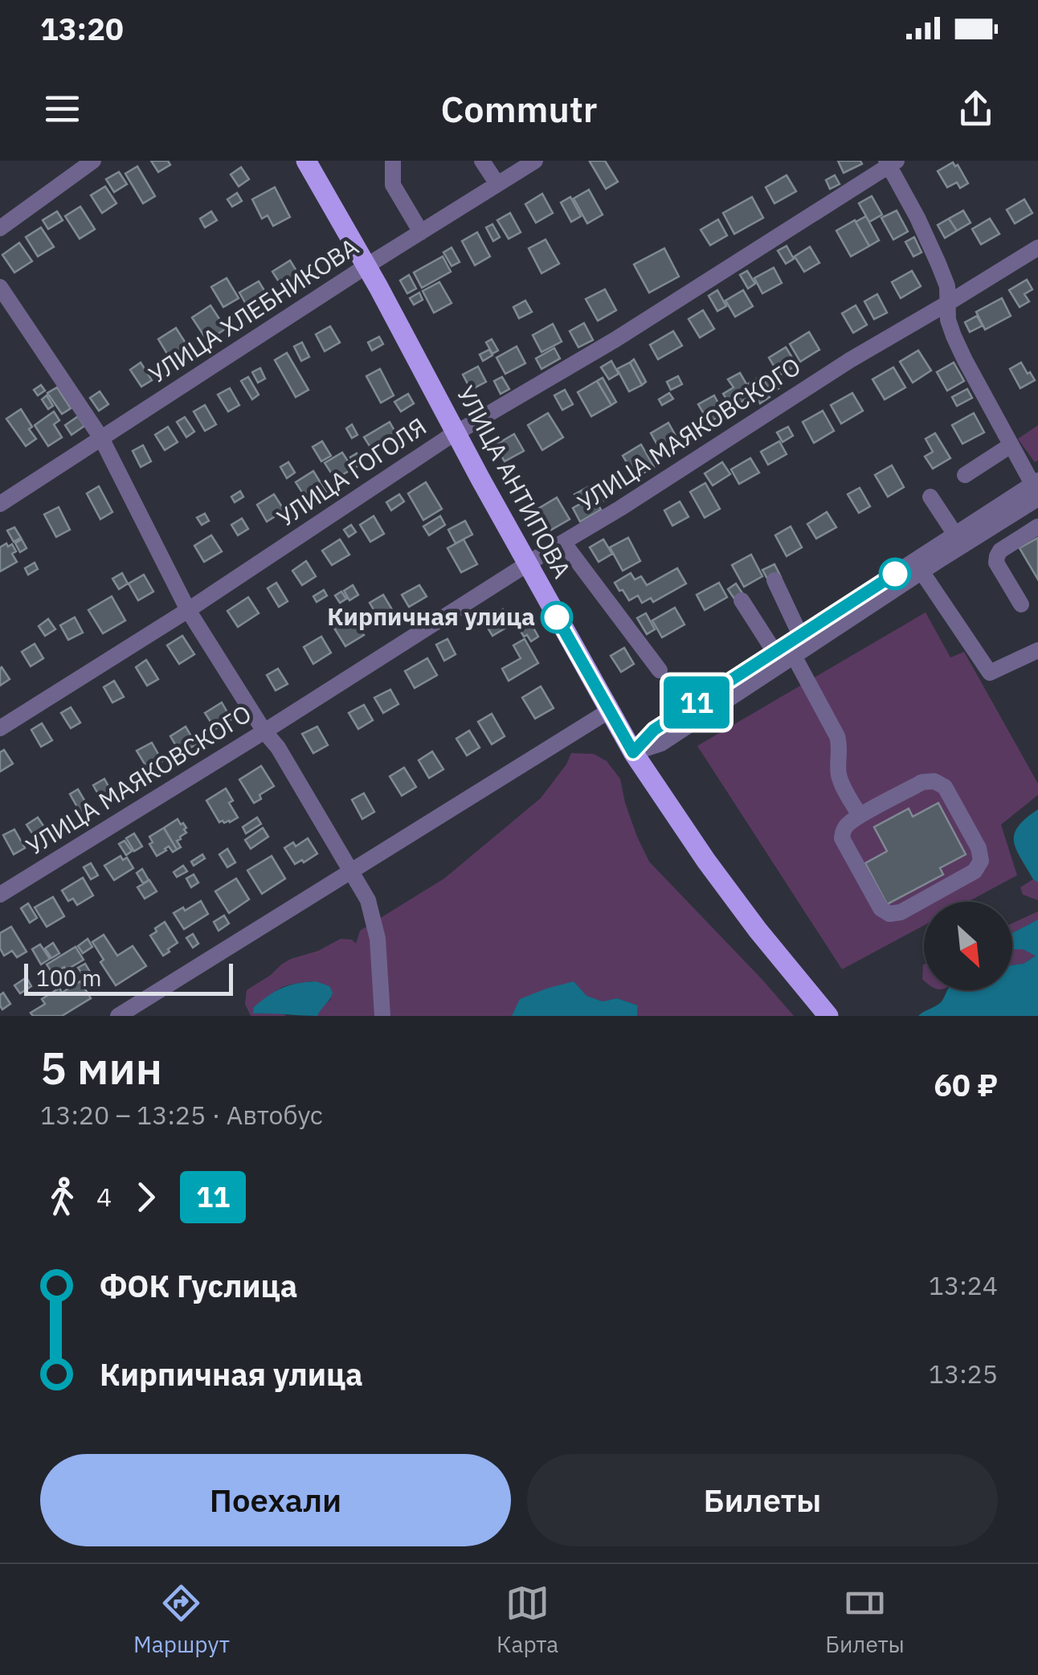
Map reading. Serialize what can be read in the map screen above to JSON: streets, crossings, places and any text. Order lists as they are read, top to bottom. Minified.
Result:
{"streets":{"main road":["УЛИЦА АНТИПОВА"],"street":["УЛИЦА ХЛЕБНИКОВА","УЛИЦА МАЯКОВСКОГО","УЛИЦА ГОГОЛЯ"]},"crossings":[["УЛИЦА ХЛЕБНИКОВА","УЛИЦА АНТИПОВА"],["УЛИЦА МАЯКОВСКОГО","УЛИЦА АНТИПОВА"],["УЛИЦА ГОГОЛЯ","УЛИЦА АНТИПОВА"]],"places":["Кирпичная улица"],"lines":["bus line 11"],"scale_bar":"100 m","north":"bottom right","page":{"status":"13:20","header":"Commutr","on_map":"11","scale":"100 m","heading":["5 мин","13:20 – 13:25 · Автобус","60 ₽"],"legs":["4","11"],"list":[{"name":"ФОК Гуслица","value":"13:24"},{"name":"Кирпичная улица","value":"13:25"}],"buttons":["Поехали","Билеты"],"tabs":["Маршрут","Карта","Билеты"]}}
